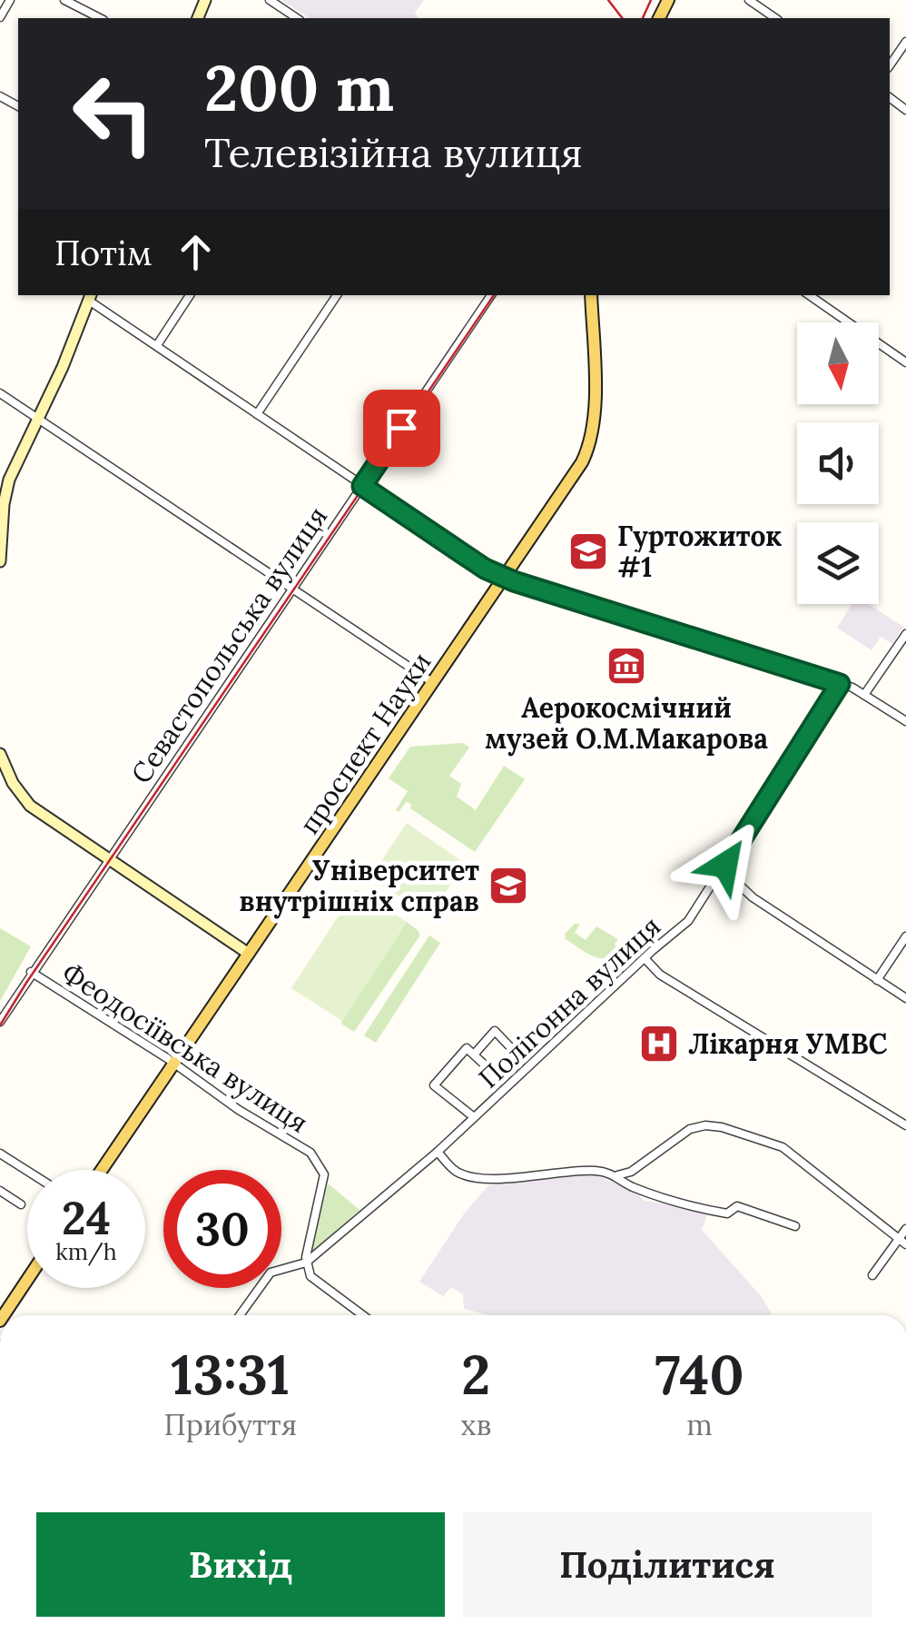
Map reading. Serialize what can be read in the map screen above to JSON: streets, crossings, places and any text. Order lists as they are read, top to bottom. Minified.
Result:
{"streets":{"main road":["проспект Науки"],"street":["Севастопольська вулиця","Полігонна вулиця","Феодосіївська вулиця"]},"crossings":[["Севастопольська вулиця","Феодосіївська вулиця"],["проспект Науки","Феодосіївська вулиця"],["Полігонна вулиця","Феодосіївська вулиця"]],"places":{"school or university":["Гуртожиток #1","Університет внутрішніх справ"],"museum":["Аерокосмічний музей О.М.Макарова"],"hospital":["Лікарня УМВС"]},"north":"bottom","page":{"turn":["200 m","Телевізійна вулиця"],"then":"Потім","speed":"24 km/h","limit":"30","eta":["13:31","Прибуття","2","хв","740","m"],"buttons":["Вихід","Поділитися"]}}
